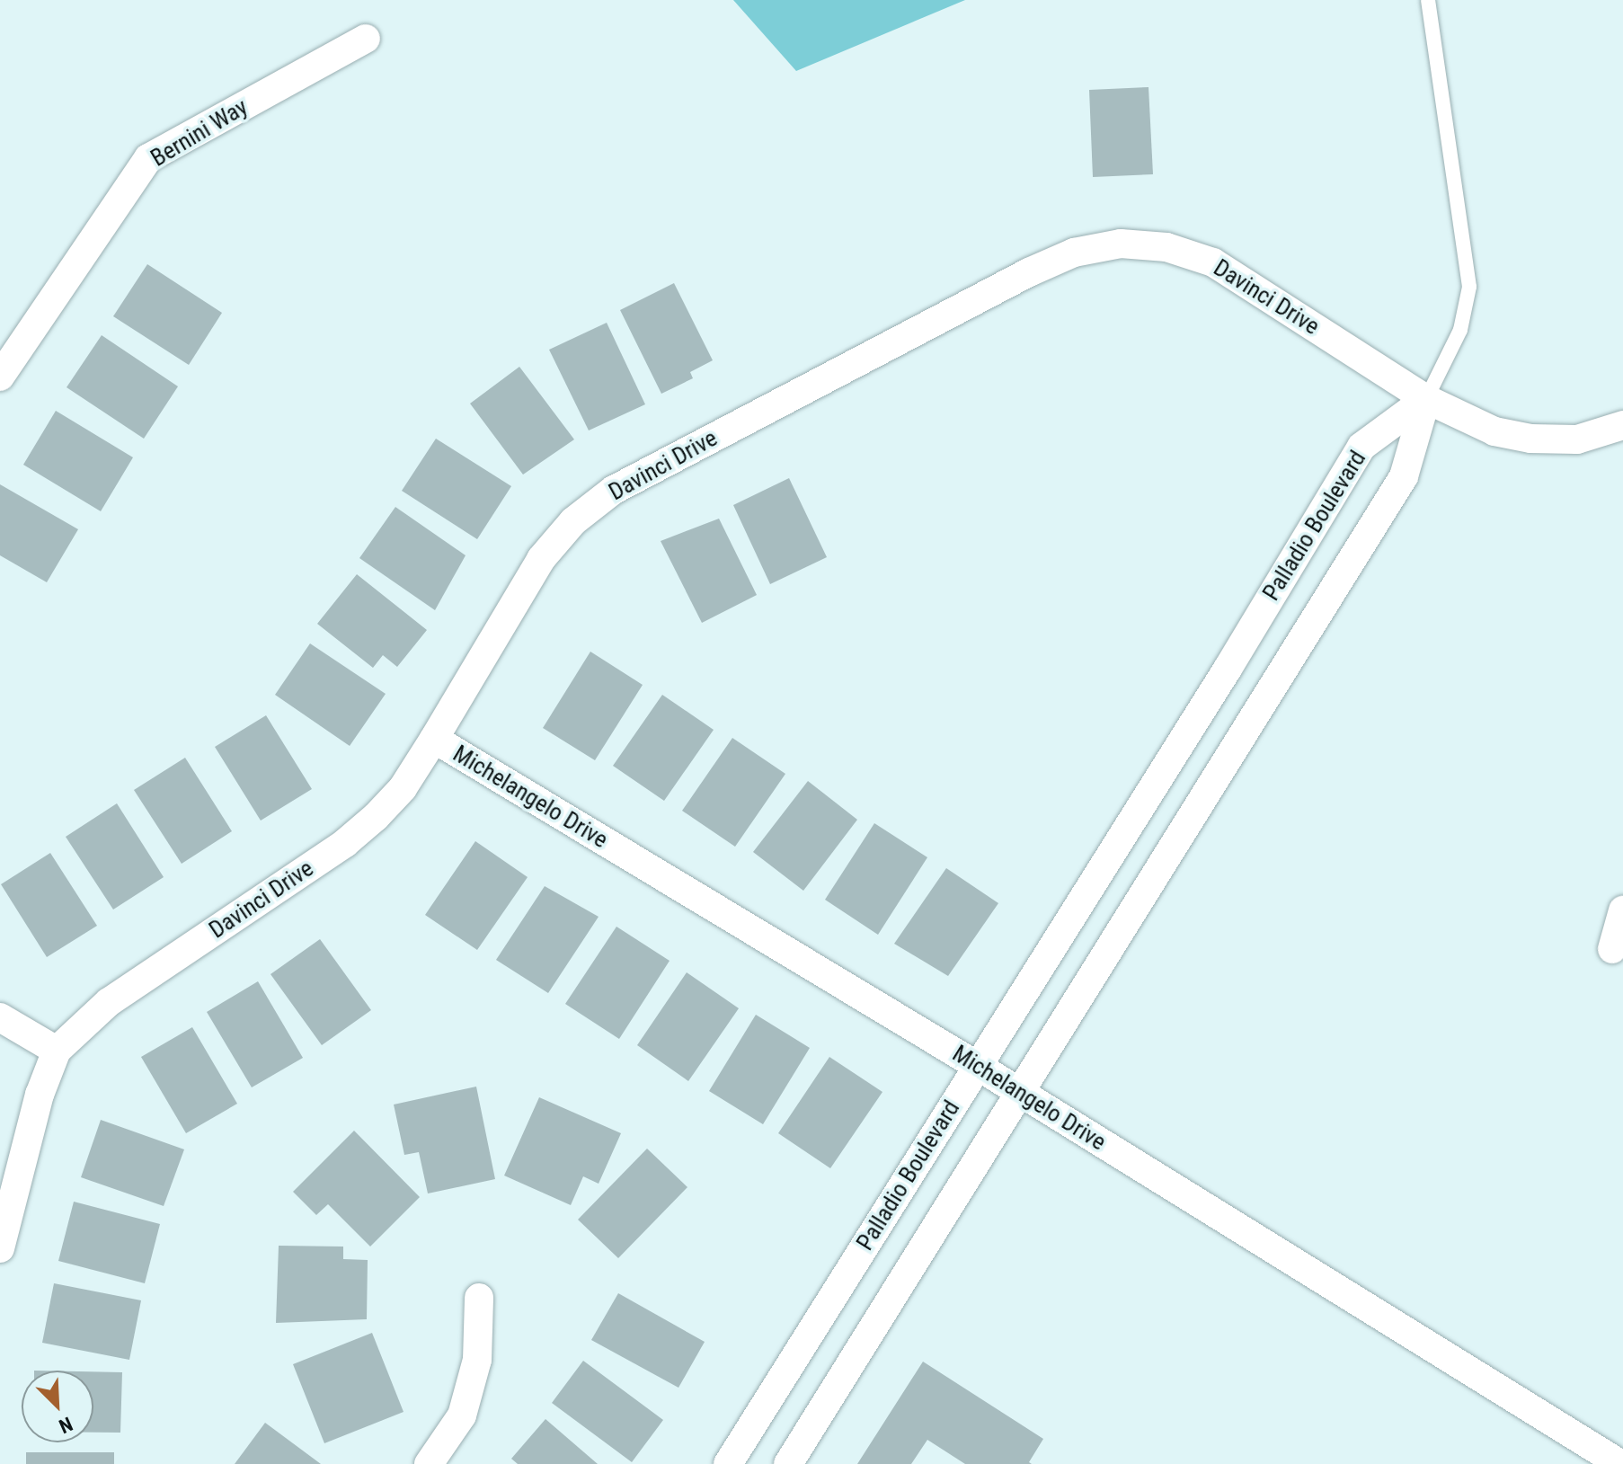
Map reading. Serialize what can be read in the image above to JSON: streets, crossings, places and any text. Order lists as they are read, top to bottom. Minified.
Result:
{"streets":{"street":["Bernini Way","Davinci Drive","Palladio Boulevard","Michelangelo Drive"]},"crossings":[["Davinci Drive","Palladio Boulevard"],["Davinci Drive","Michelangelo Drive"],["Palladio Boulevard","Michelangelo Drive"]],"north":"bottom right"}
